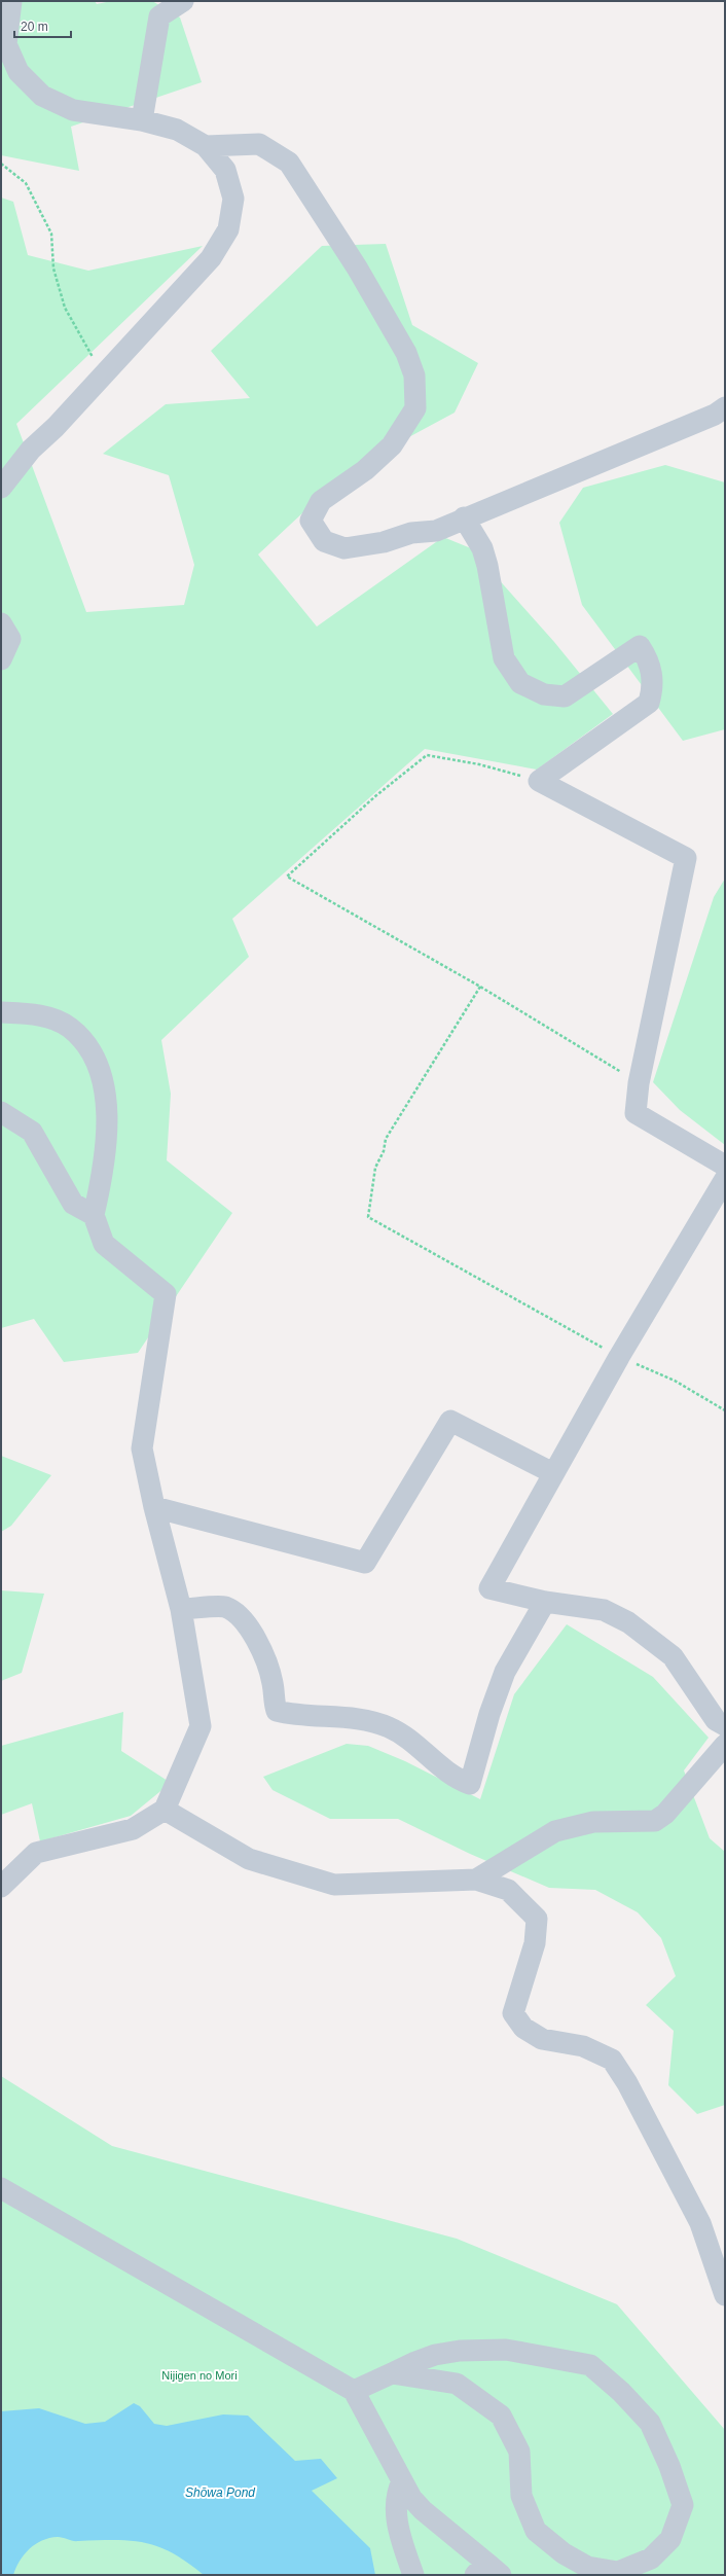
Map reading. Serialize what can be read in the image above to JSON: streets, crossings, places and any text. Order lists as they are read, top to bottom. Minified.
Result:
{"water":["Shōwa Pond"],"parks":["Nijigen no Mori"],"scale_bar":"20 m"}
